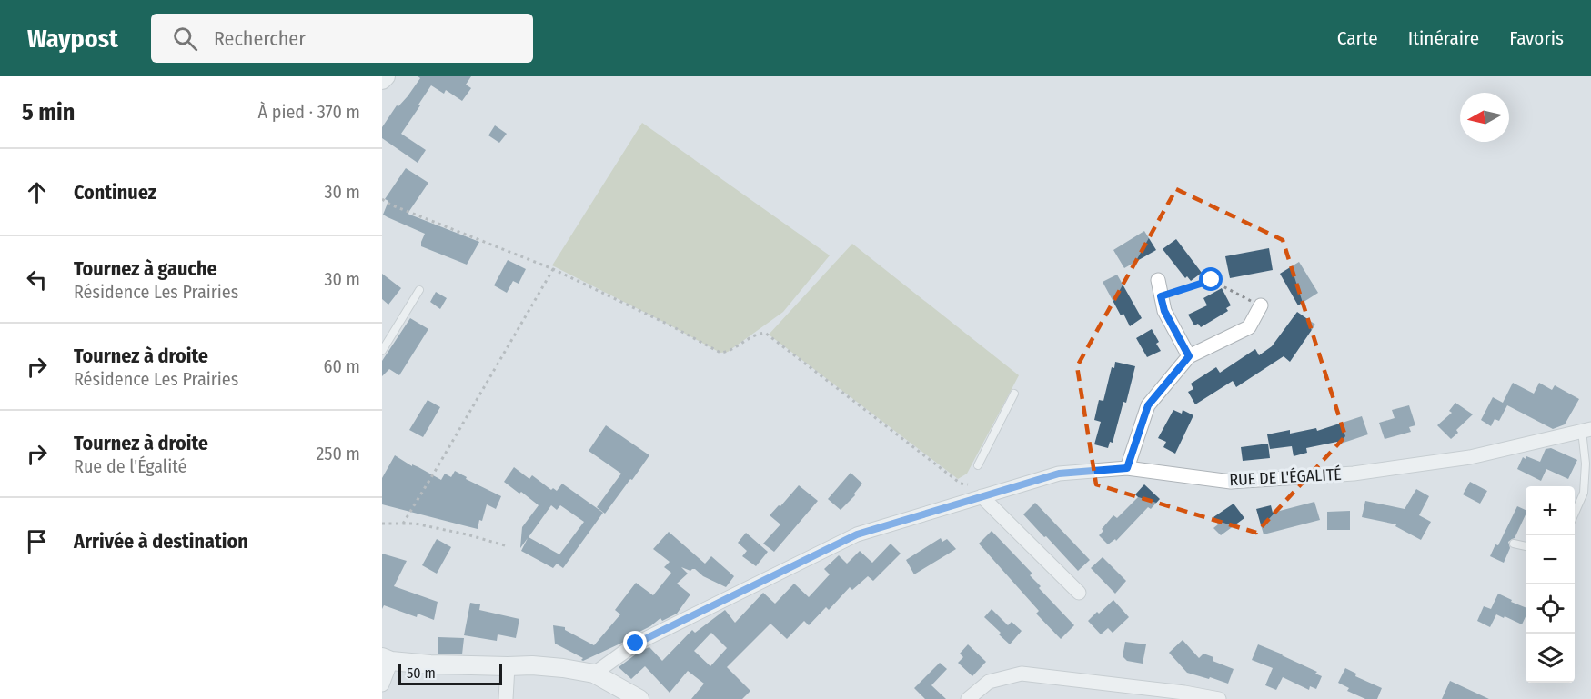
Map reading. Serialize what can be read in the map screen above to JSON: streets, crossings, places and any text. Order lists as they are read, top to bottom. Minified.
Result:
{"streets":{"street":["RUE DE L'ÉGALITÉ"]},"scale_bar":"50 m","north":"left","page":{"header":"Waypost","search":"Rechercher","nav":["Carte","Itinéraire","Favoris"],"heading":["5 min","À pied · 370 m"],"list":[["Continuez","30 m"],["Tournez à gauche","Résidence Les Prairies","30 m"],["Tournez à droite","Résidence Les Prairies","60 m"],["Tournez à droite","Rue de l'Égalité","250 m"],"Arrivée à destination"],"map_buttons":["+","−"],"scale":"50 m"}}
